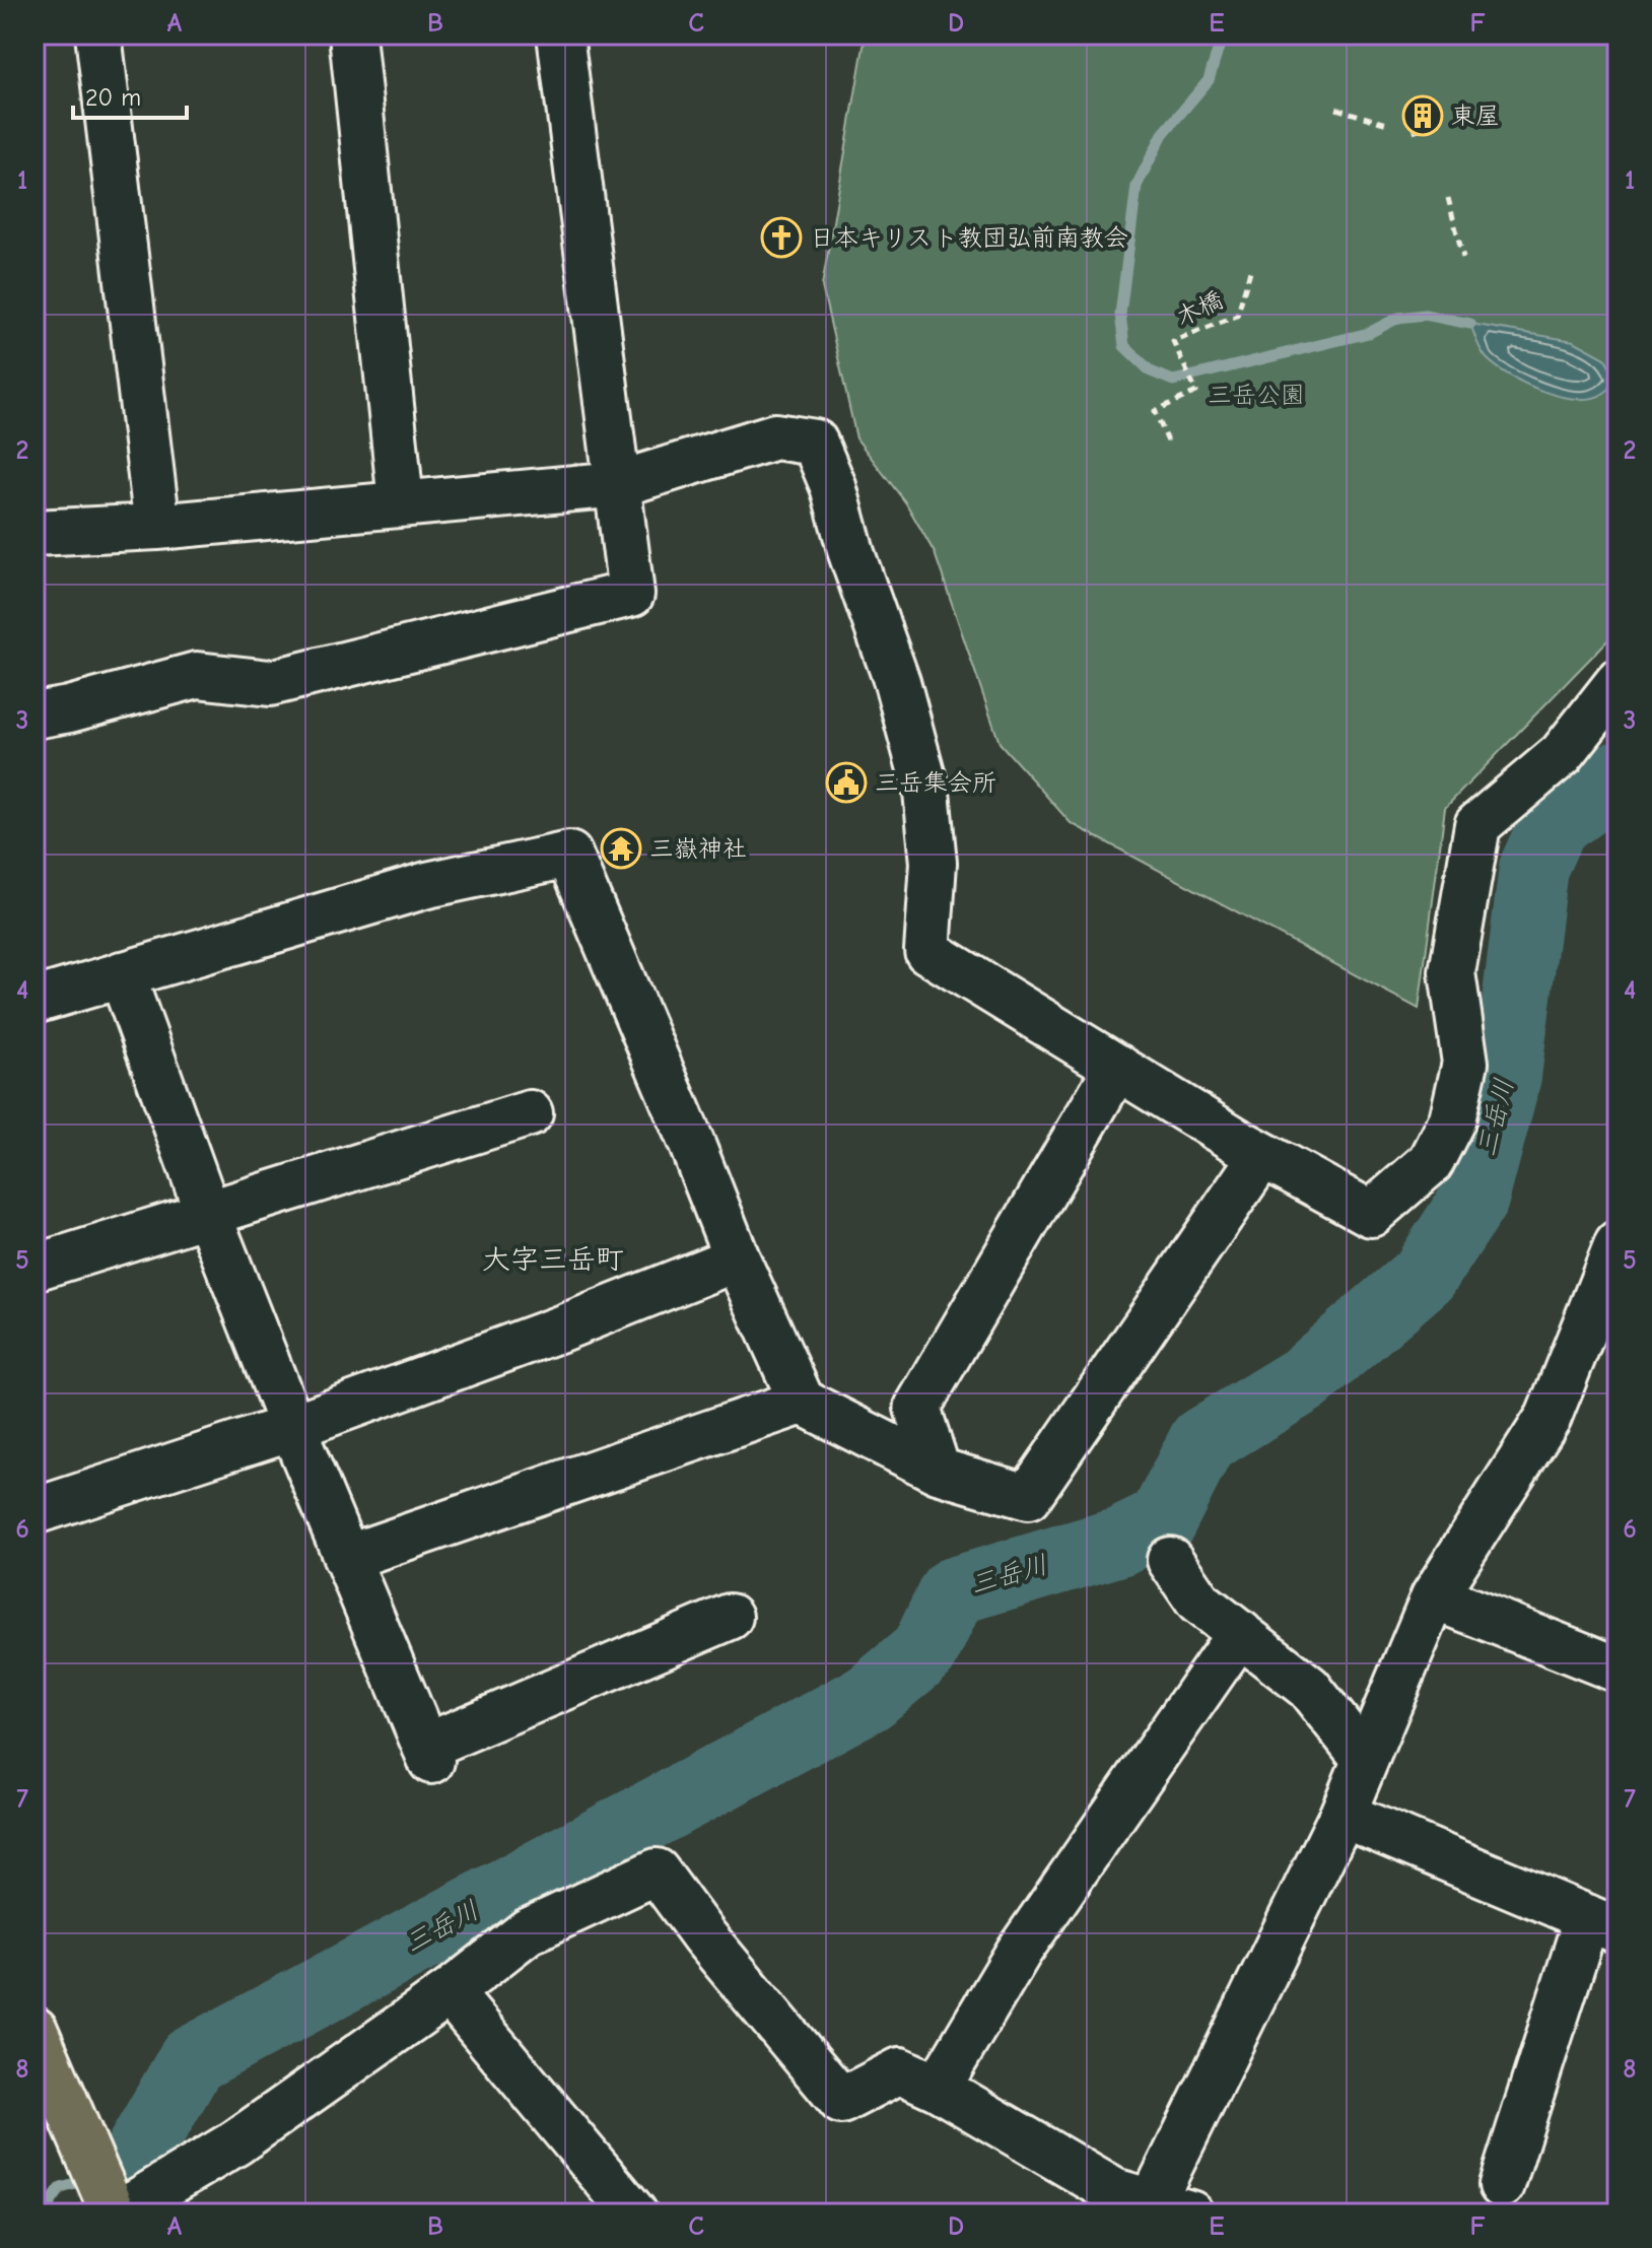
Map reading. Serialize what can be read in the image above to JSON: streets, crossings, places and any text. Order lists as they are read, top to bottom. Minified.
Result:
{"streets":{"path":["木橋"]},"districts":["大字三岳町"],"water":["三岳川"],"parks":["三岳公園"],"places":{"building":["東屋"],"church":["日本キリスト教団弘前南教会"],"public building":["三岳集会所"],"temple":["三嶽神社"]},"scale_bar":"20 m","grid":{"columns":["A","B","C","D","E","F"],"rows":["1","2","3","4","5","6","7","8"]}}
